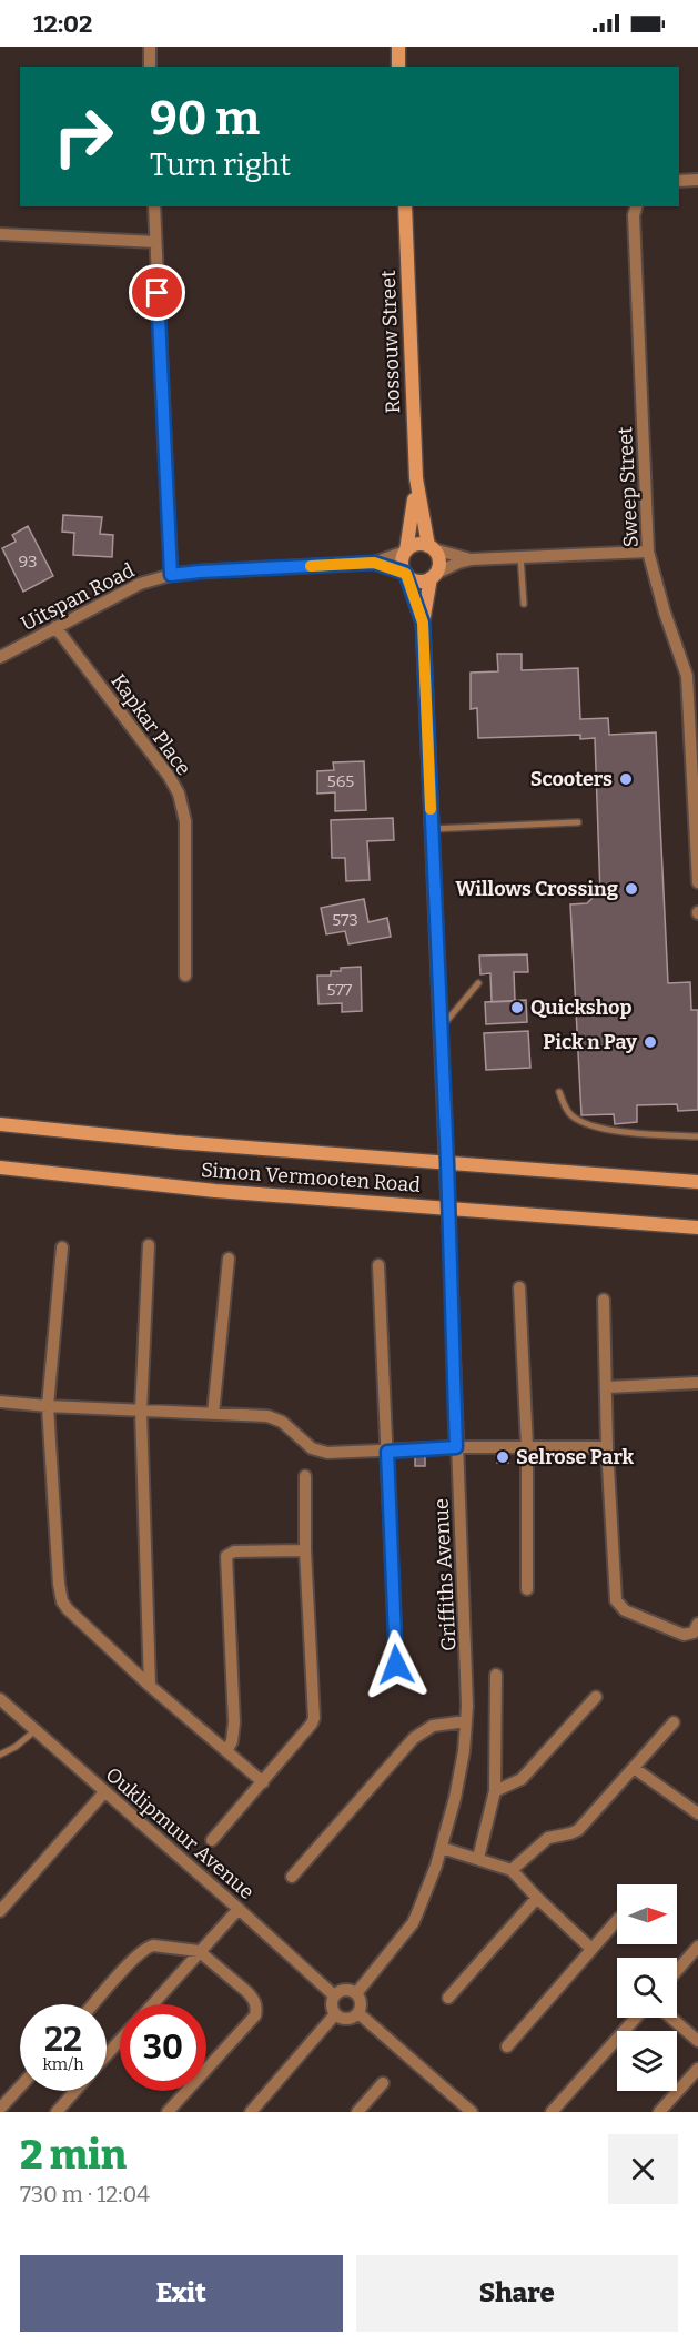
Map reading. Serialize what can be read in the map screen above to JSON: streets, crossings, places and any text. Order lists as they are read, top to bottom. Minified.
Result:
{"streets":{"main road":["Rossouw Street","Simon Vermooten Road"],"street":["Sweep Street","Uitspan Road","Kapkar Place","Griffiths Avenue","Ouklipmuur Avenue"]},"crossings":[["Rossouw Street","Uitspan Road"],["Uitspan Road","Kapkar Place"],["Simon Vermooten Road","Griffiths Avenue"],["Griffiths Avenue","Ouklipmuur Avenue"]],"places":["Scooters","Willows Crossing","Quickshop","Pick n Pay","Selrose Park"],"house_numbers":["93","565","573","577"],"north":"right","page":{"status":"12:02","turn":["90 m","Turn right"],"speed":"22 km/h","limit":"30","heading":["2 min","730 m · 12:04"],"buttons":["Exit","Share"]}}
